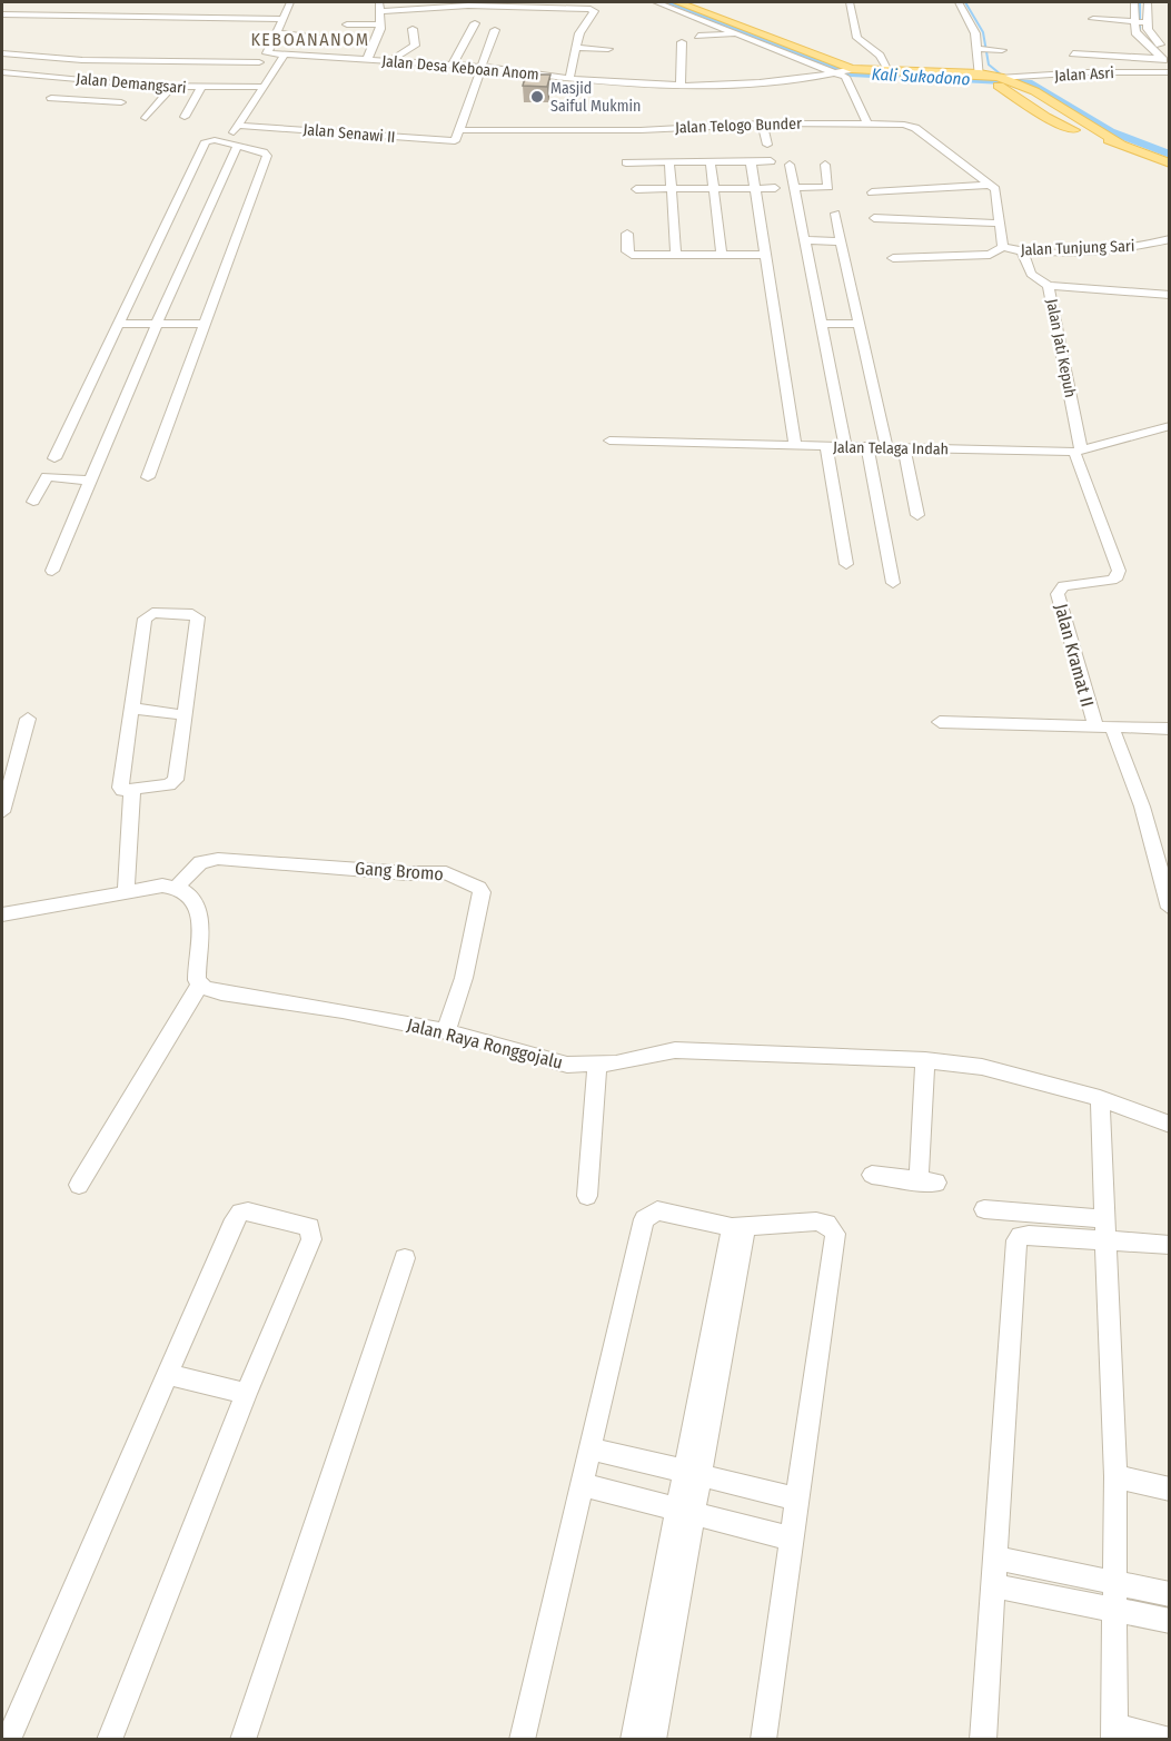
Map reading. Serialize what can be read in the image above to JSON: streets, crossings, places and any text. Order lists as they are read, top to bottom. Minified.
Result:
{"streets":{"street":["Jalan Desa Keboan Anom","Jalan Asri","Jalan Demangsari","Jalan Telogo Bunder","Jalan Senawi II","Jalan Tunjung Sari","Jalan Jati Kepuh","Jalan Telaga Indah","Jalan Kramat II","Gang Bromo","Jalan Raya Ronggojalu"]},"crossings":[["Jalan Telogo Bunder","Jalan Senawi II"],["Jalan Telogo Bunder","Jalan Tunjung Sari"],["Jalan Jati Kepuh","Jalan Telaga Indah"],["Jalan Jati Kepuh","Jalan Kramat II"],["Gang Bromo","Jalan Raya Ronggojalu"]],"districts":["KEBOANANOM"],"water":["Kali Sukodono"],"places":["Masjid Saiful Mukmin"]}
